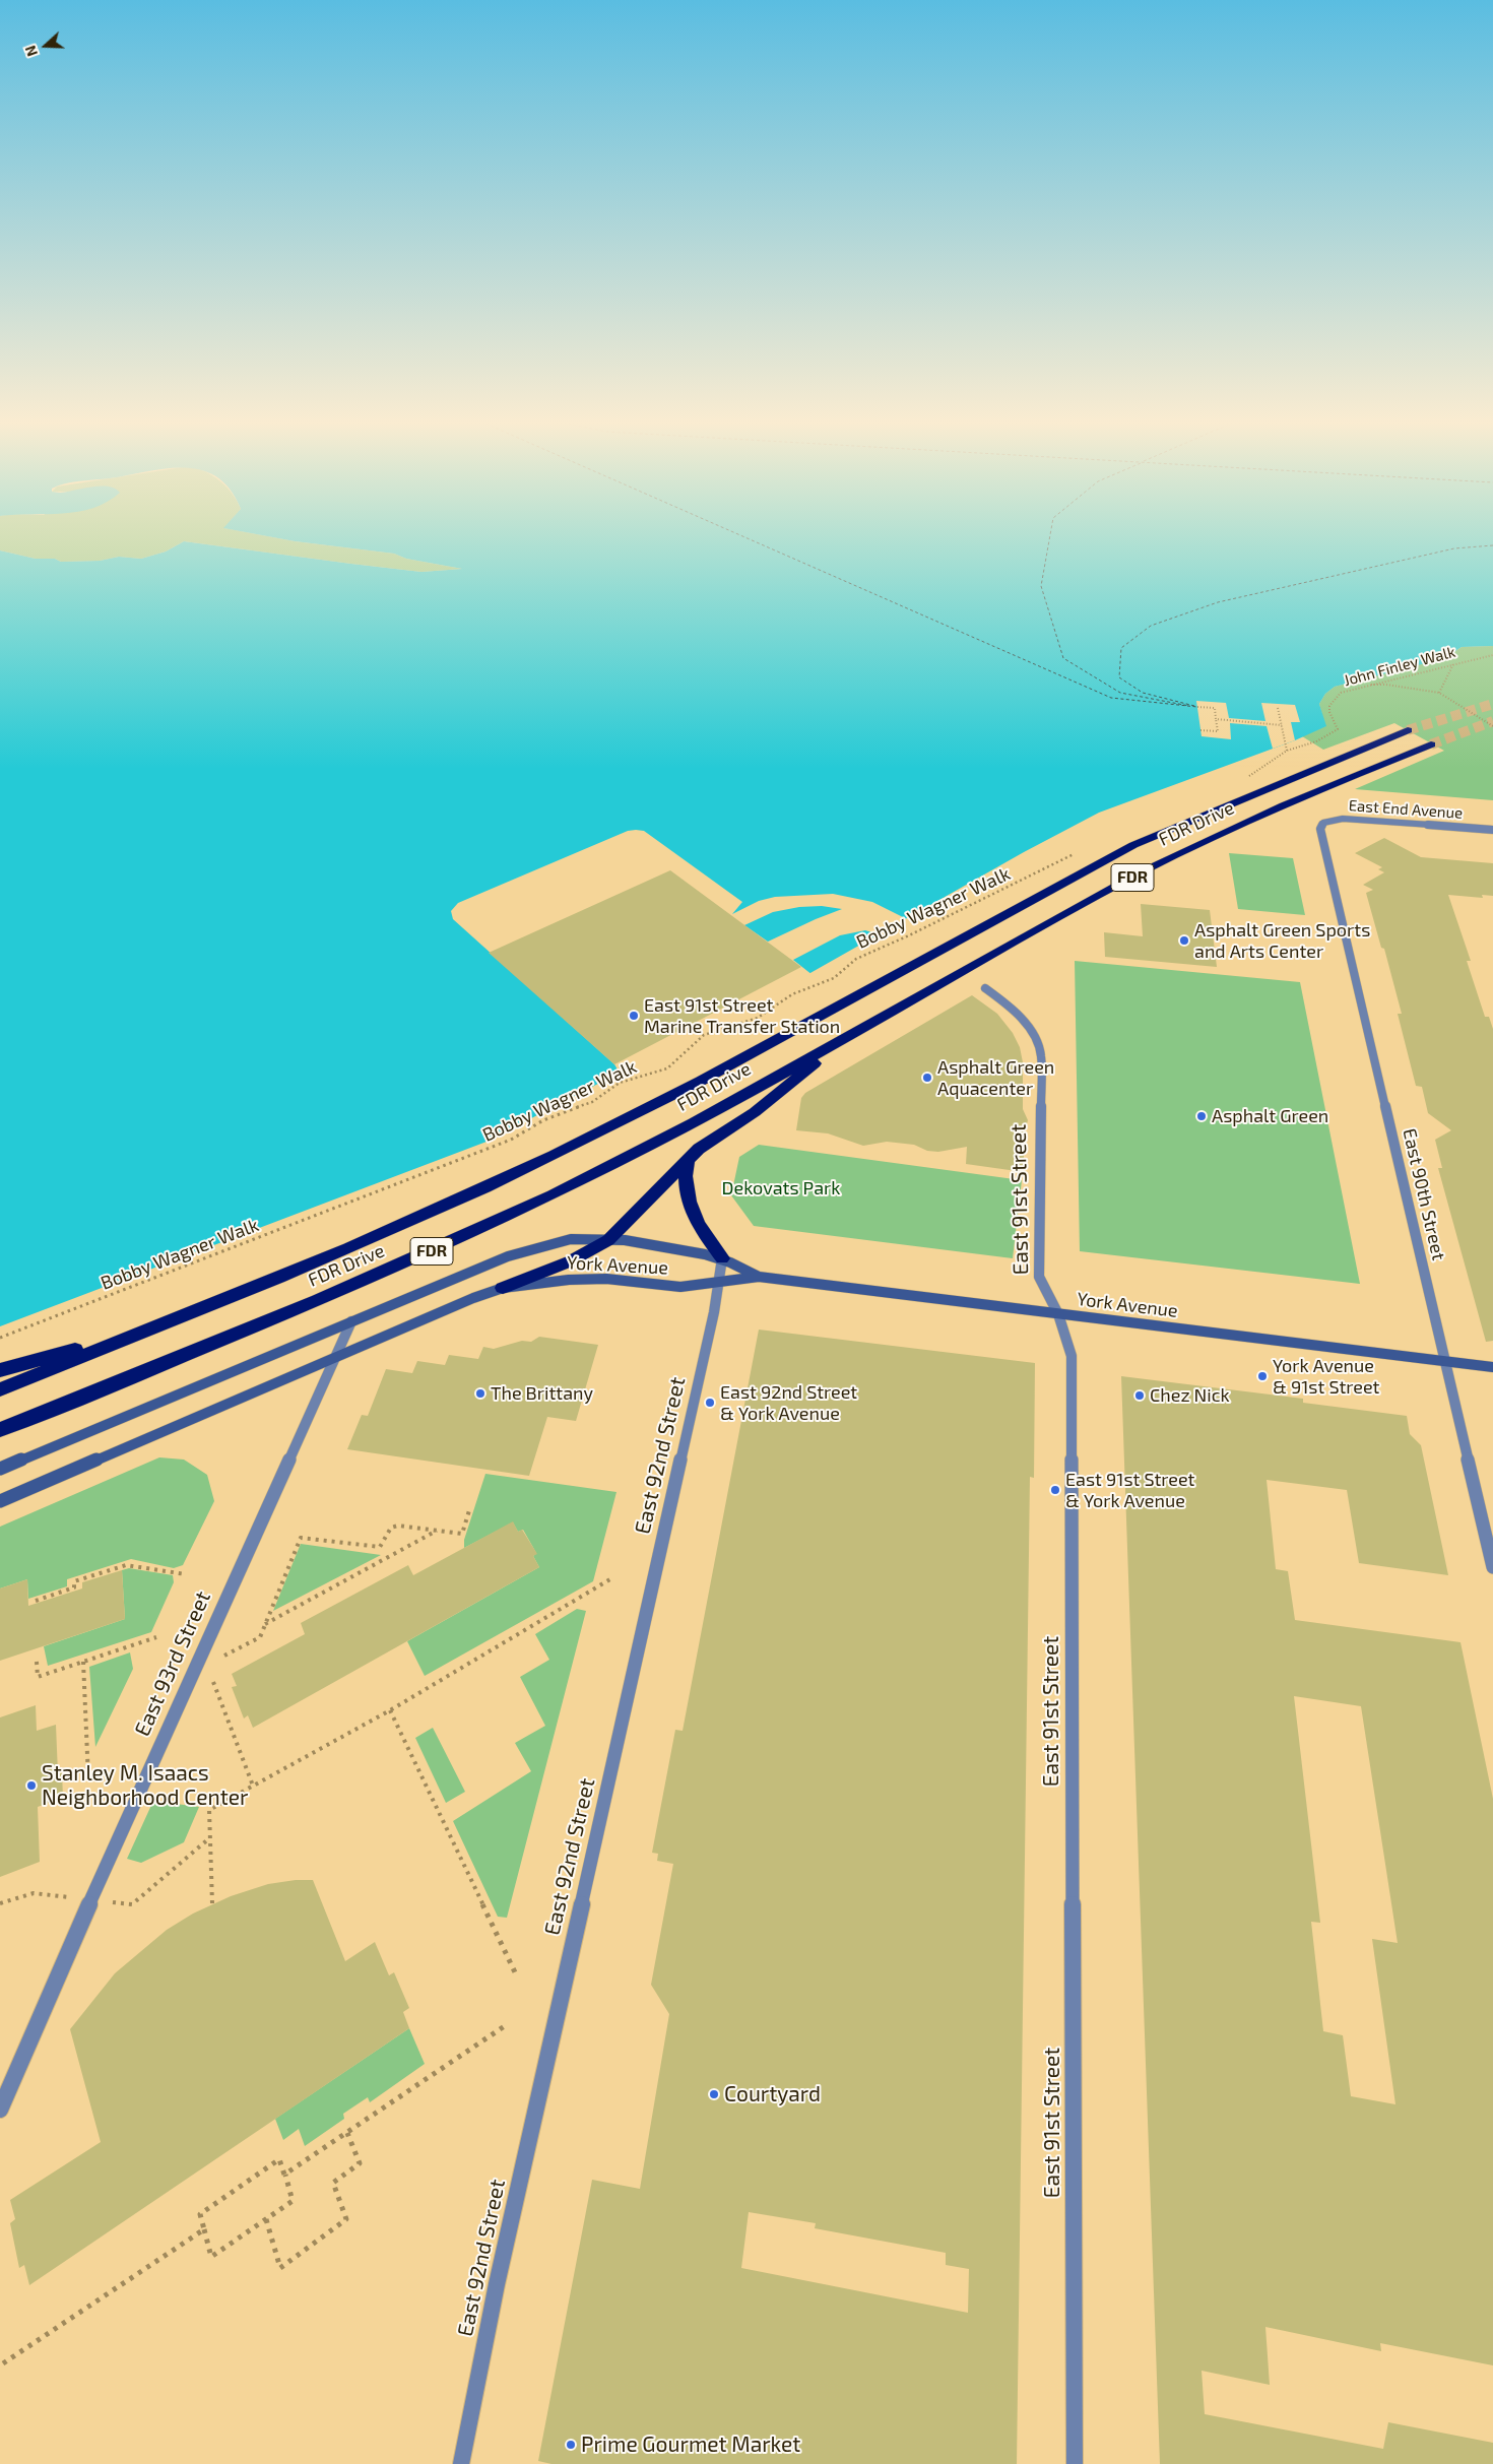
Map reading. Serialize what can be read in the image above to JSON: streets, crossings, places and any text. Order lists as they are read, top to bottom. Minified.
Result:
{"streets":{"highway":["FDR Drive","FDR"],"main road":["York Avenue"],"street":["East End Avenue","East 90th Street","East 91st Street","East 92nd Street","East 93rd Street"],"path":["John Finley Walk","Bobby Wagner Walk"]},"crossings":[["East End Avenue","East 90th Street"],["East 90th Street","York Avenue"],["East 91st Street","York Avenue"],["York Avenue","East 92nd Street"],["York Avenue","East 93rd Street"]],"parks":["Dekovats Park"],"places":["Asphalt Green Sports and Arts Center","East 91st Street Marine Transfer Station","Asphalt Green Aquacenter","Asphalt Green","York Avenue & 91st Street","The Brittany","Chez Nick","East 92nd Street & York Avenue","East 91st Street & York Avenue","Stanley M. Isaacs Neighborhood Center","Courtyard","Prime Gourmet Market"],"north":"left"}
